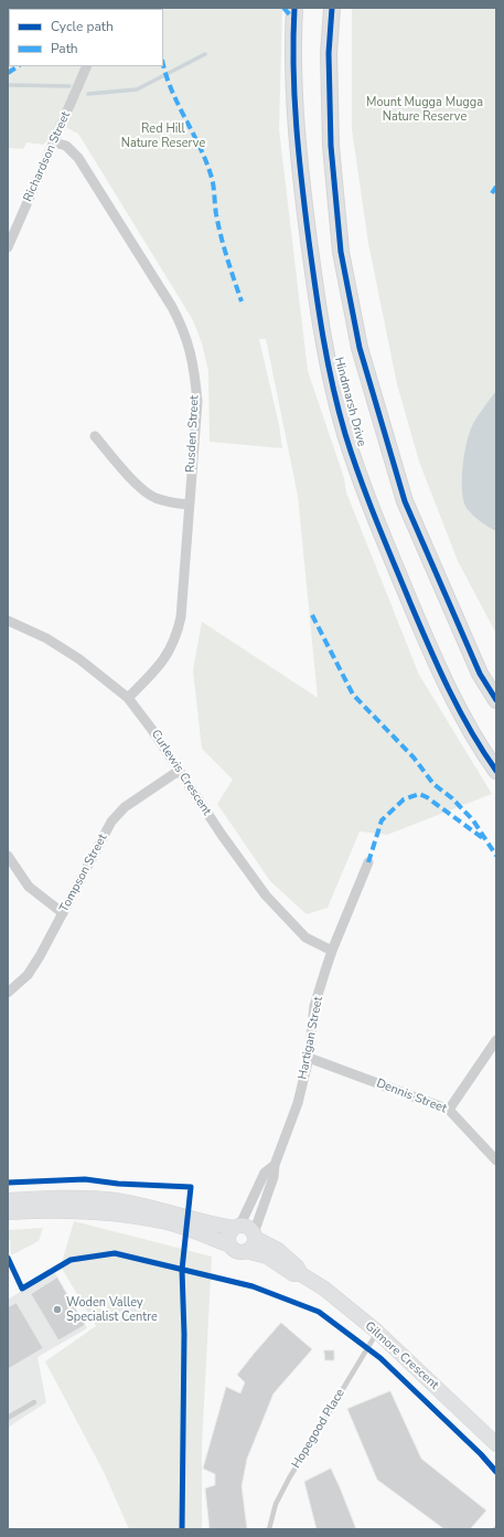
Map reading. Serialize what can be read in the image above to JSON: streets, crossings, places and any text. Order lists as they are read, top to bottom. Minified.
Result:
{"streets":{"main road":["Hindmarsh Drive"],"street":["Richardson Street","Rusden Street","Curlewis Crescent","Tompson Street","Hartigan Street","Dennis Street","Gilmore Crescent"],"lane":["Hopegood Place"]},"crossings":[["Richardson Street","Rusden Street"],["Rusden Street","Curlewis Crescent"],["Curlewis Crescent","Tompson Street"],["Curlewis Crescent","Hartigan Street"],["Hartigan Street","Dennis Street"],["Hartigan Street","Gilmore Crescent"],["Gilmore Crescent","Hopegood Place"]],"parks":["Mount Mugga Mugga Nature Reserve","Red Hill Nature Reserve"],"places":["Woden Valley Specialist Centre"],"legend":["Cycle path","Path"]}
